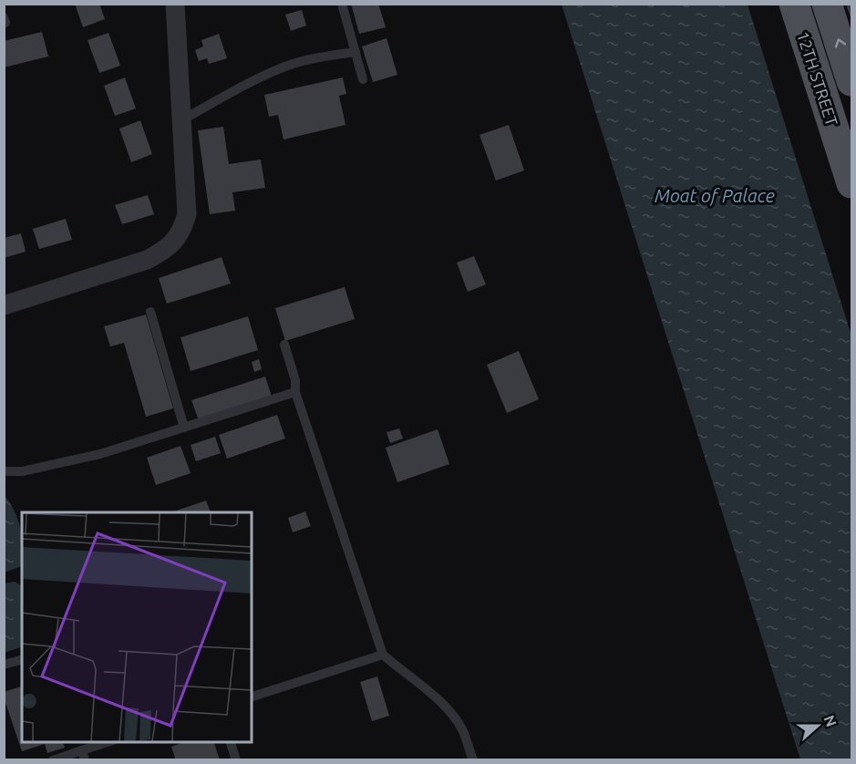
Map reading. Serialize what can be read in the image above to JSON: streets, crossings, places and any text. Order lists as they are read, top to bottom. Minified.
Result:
{"streets":{"main road":["12TH STREET"]},"water":["Moat of Palace"],"north":"right"}
